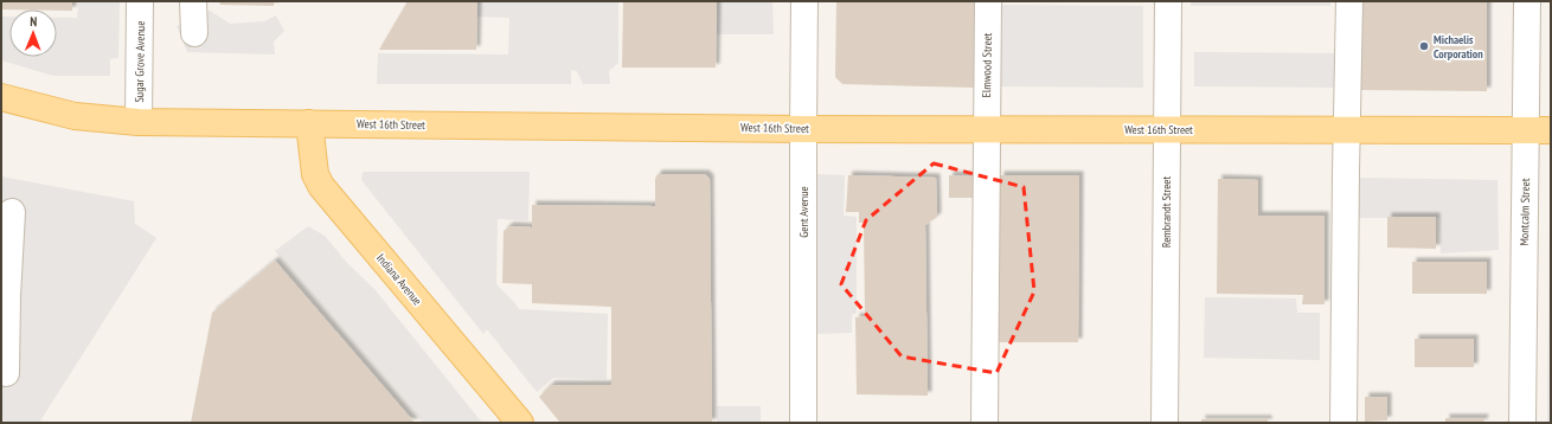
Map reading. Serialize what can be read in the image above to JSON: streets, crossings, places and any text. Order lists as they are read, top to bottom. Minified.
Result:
{"streets":{"main road":["West 16th Street","Indiana Avenue"],"street":["Sugar Grove Avenue","Elmwood Street","Gent Avenue","Rembrandt Street","Montcalm Street"]},"crossings":[["Sugar Grove Avenue","West 16th Street"],["Elmwood Street","West 16th Street"],["West 16th Street","Gent Avenue"],["West 16th Street","Rembrandt Street"],["West 16th Street","Montcalm Street"],["West 16th Street","Indiana Avenue"]],"places":["Michaelis Corporation"],"north":"top"}
